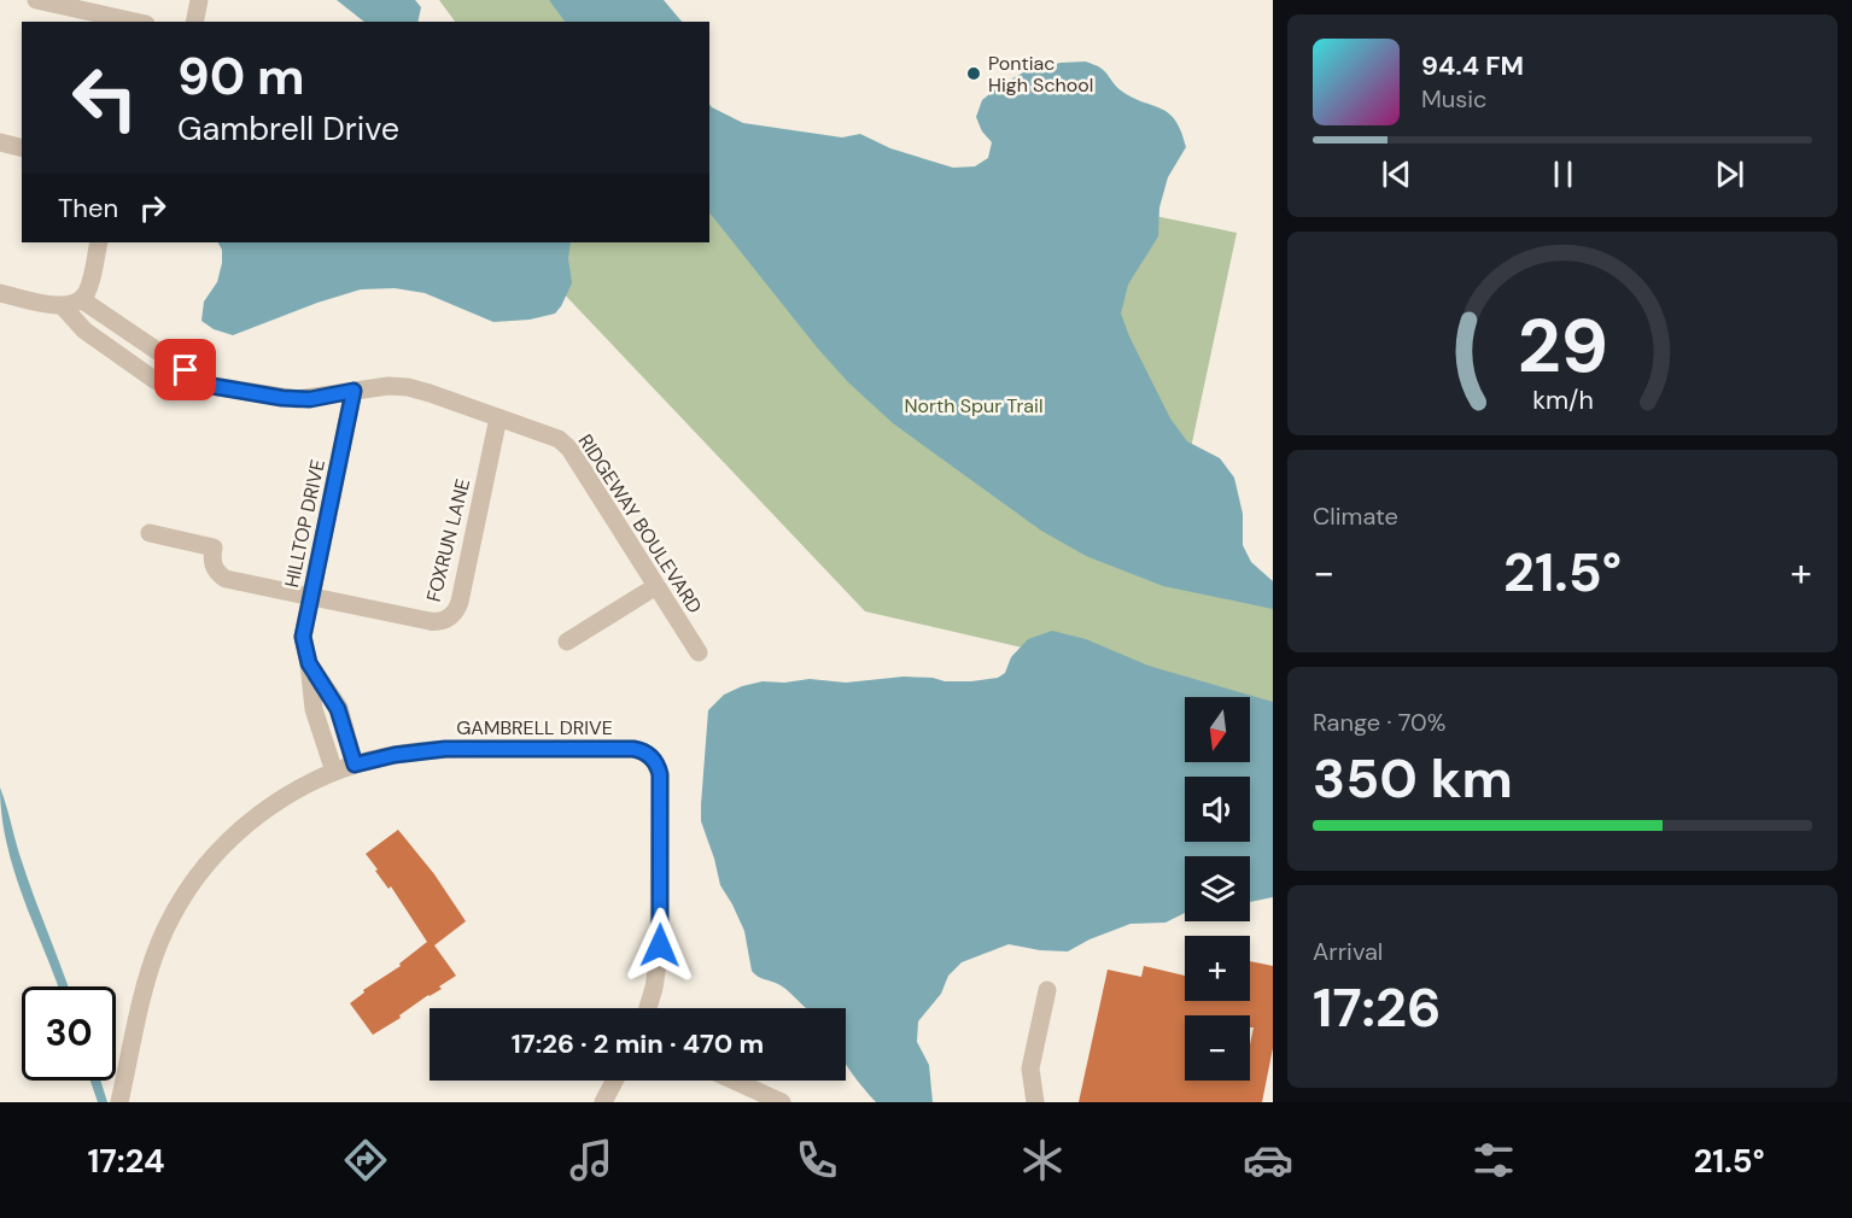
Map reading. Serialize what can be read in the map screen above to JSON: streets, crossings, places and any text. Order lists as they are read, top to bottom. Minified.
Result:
{"streets":{"street":["HILLTOP DRIVE","RIDGEWAY BOULEVARD","FOXRUN LANE","GAMBRELL DRIVE"]},"crossings":[["HILLTOP DRIVE","RIDGEWAY BOULEVARD"],["HILLTOP DRIVE","FOXRUN LANE"],["HILLTOP DRIVE","GAMBRELL DRIVE"],["RIDGEWAY BOULEVARD","FOXRUN LANE"]],"parks":["North Spur Trail"],"places":["Pontiac High School"],"north":"bottom","page":{"turn":["90 m","Gambrell Drive"],"song":["94.4 FM","Music"],"then":"Then","tile":["Climate",["Range · 70%","350 km"],["Arrival","17:26"]],"heat":["−","21.5°","+"],"map_buttons":["+","−"],"limit":"30","trip":"17:26 · 2 min · 470 m","tabs":["17:24","21.5°"],"gauge":["29","km/h"]}}
